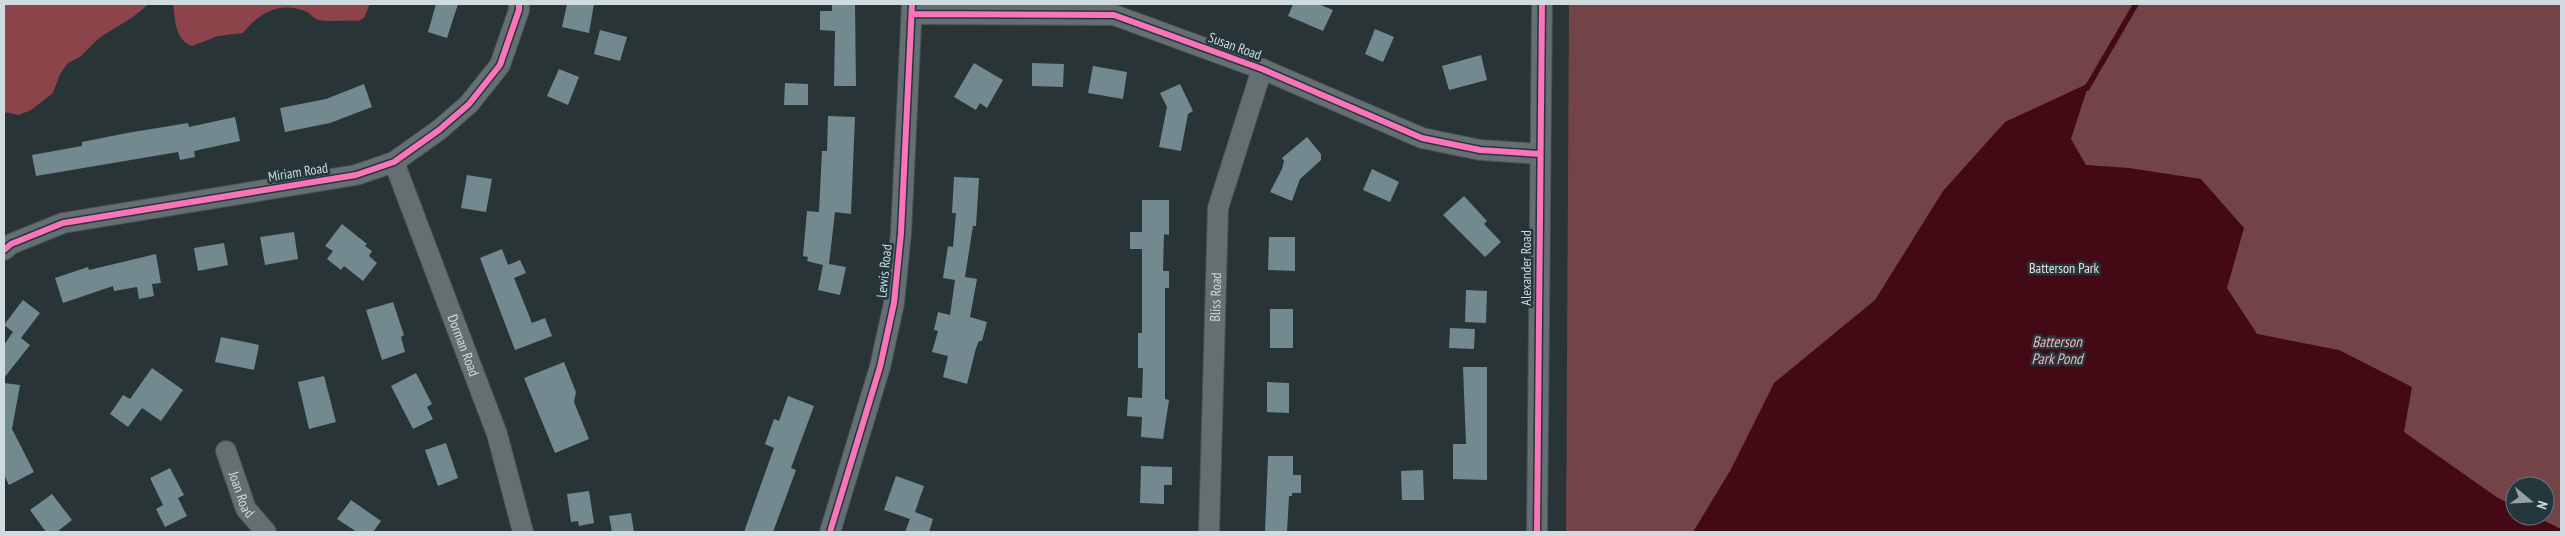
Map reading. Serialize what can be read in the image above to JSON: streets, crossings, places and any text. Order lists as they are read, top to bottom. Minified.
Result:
{"streets":{"street":["Susan Road","Miriam Road","Alexander Road","Lewis Road","Bliss Road","Dorman Road","Joan Road"]},"crossings":[["Susan Road","Alexander Road"],["Susan Road","Lewis Road"],["Susan Road","Bliss Road"],["Miriam Road","Dorman Road"]],"water":["Batterson Park Pond"],"parks":["Batterson Park"],"north":"right"}
